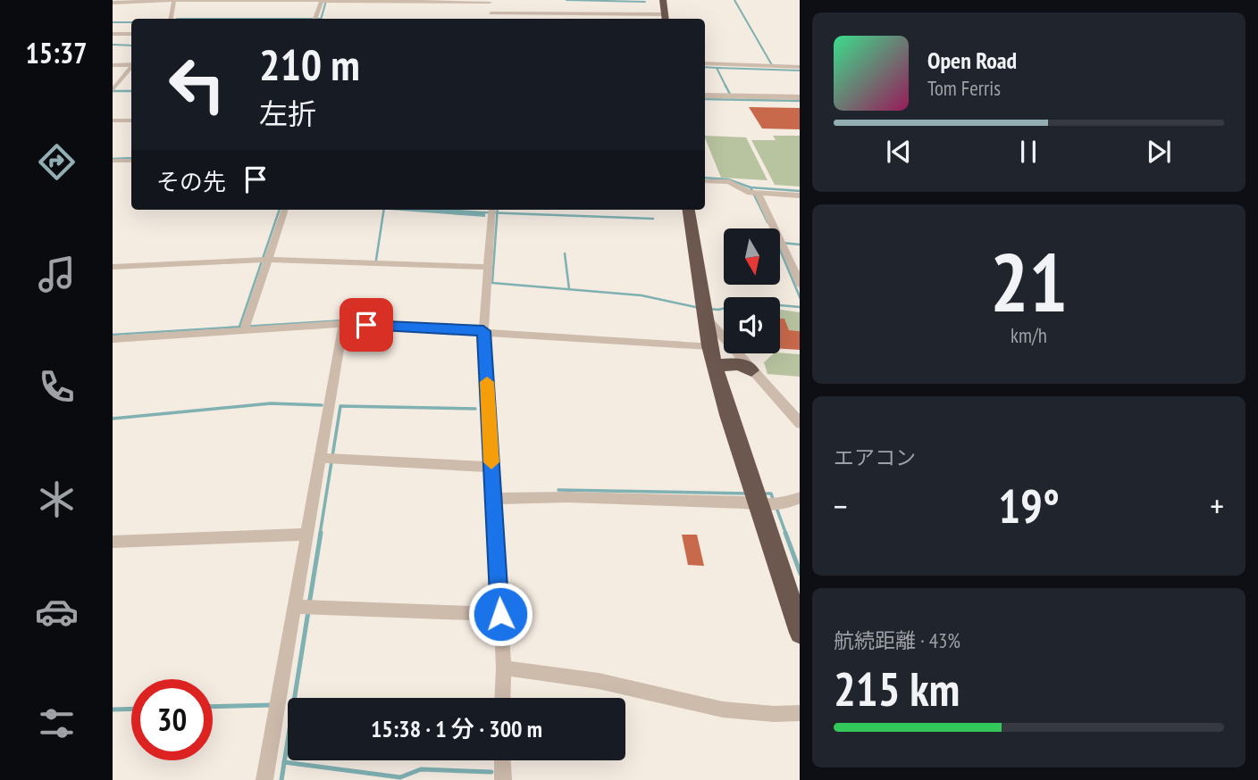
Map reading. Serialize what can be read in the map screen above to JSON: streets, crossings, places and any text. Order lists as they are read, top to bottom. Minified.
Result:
{"north":"bottom","page":{"tabs":"15:37","turn":["210 m","左折"],"song":["Open Road","Tom Ferris"],"then":"その先","tile":[["21","km/h"],"エアコン",["航続距離 · 43%","215 km"]],"heat":["−","19°","+"],"limit":"30","trip":"15:38 · 1 分 · 300 m"}}
